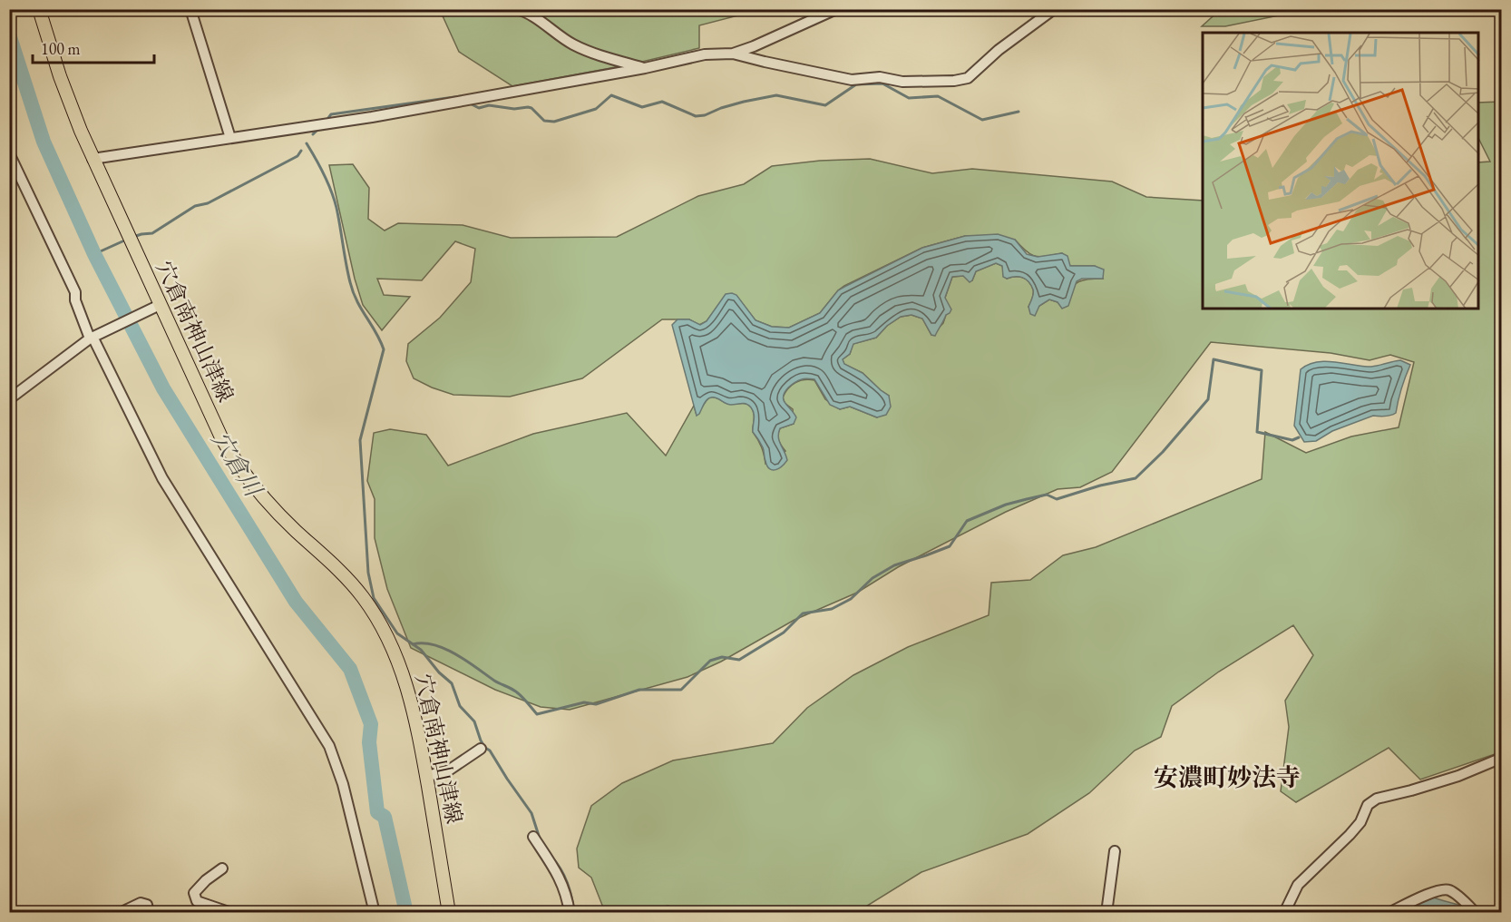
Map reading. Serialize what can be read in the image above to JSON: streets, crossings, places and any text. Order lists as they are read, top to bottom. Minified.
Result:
{"streets":{"main road":["穴倉南神山津線"]},"districts":["安濃町妙法寺"],"water":["穴倉川"],"scale_bar":"100 m"}
